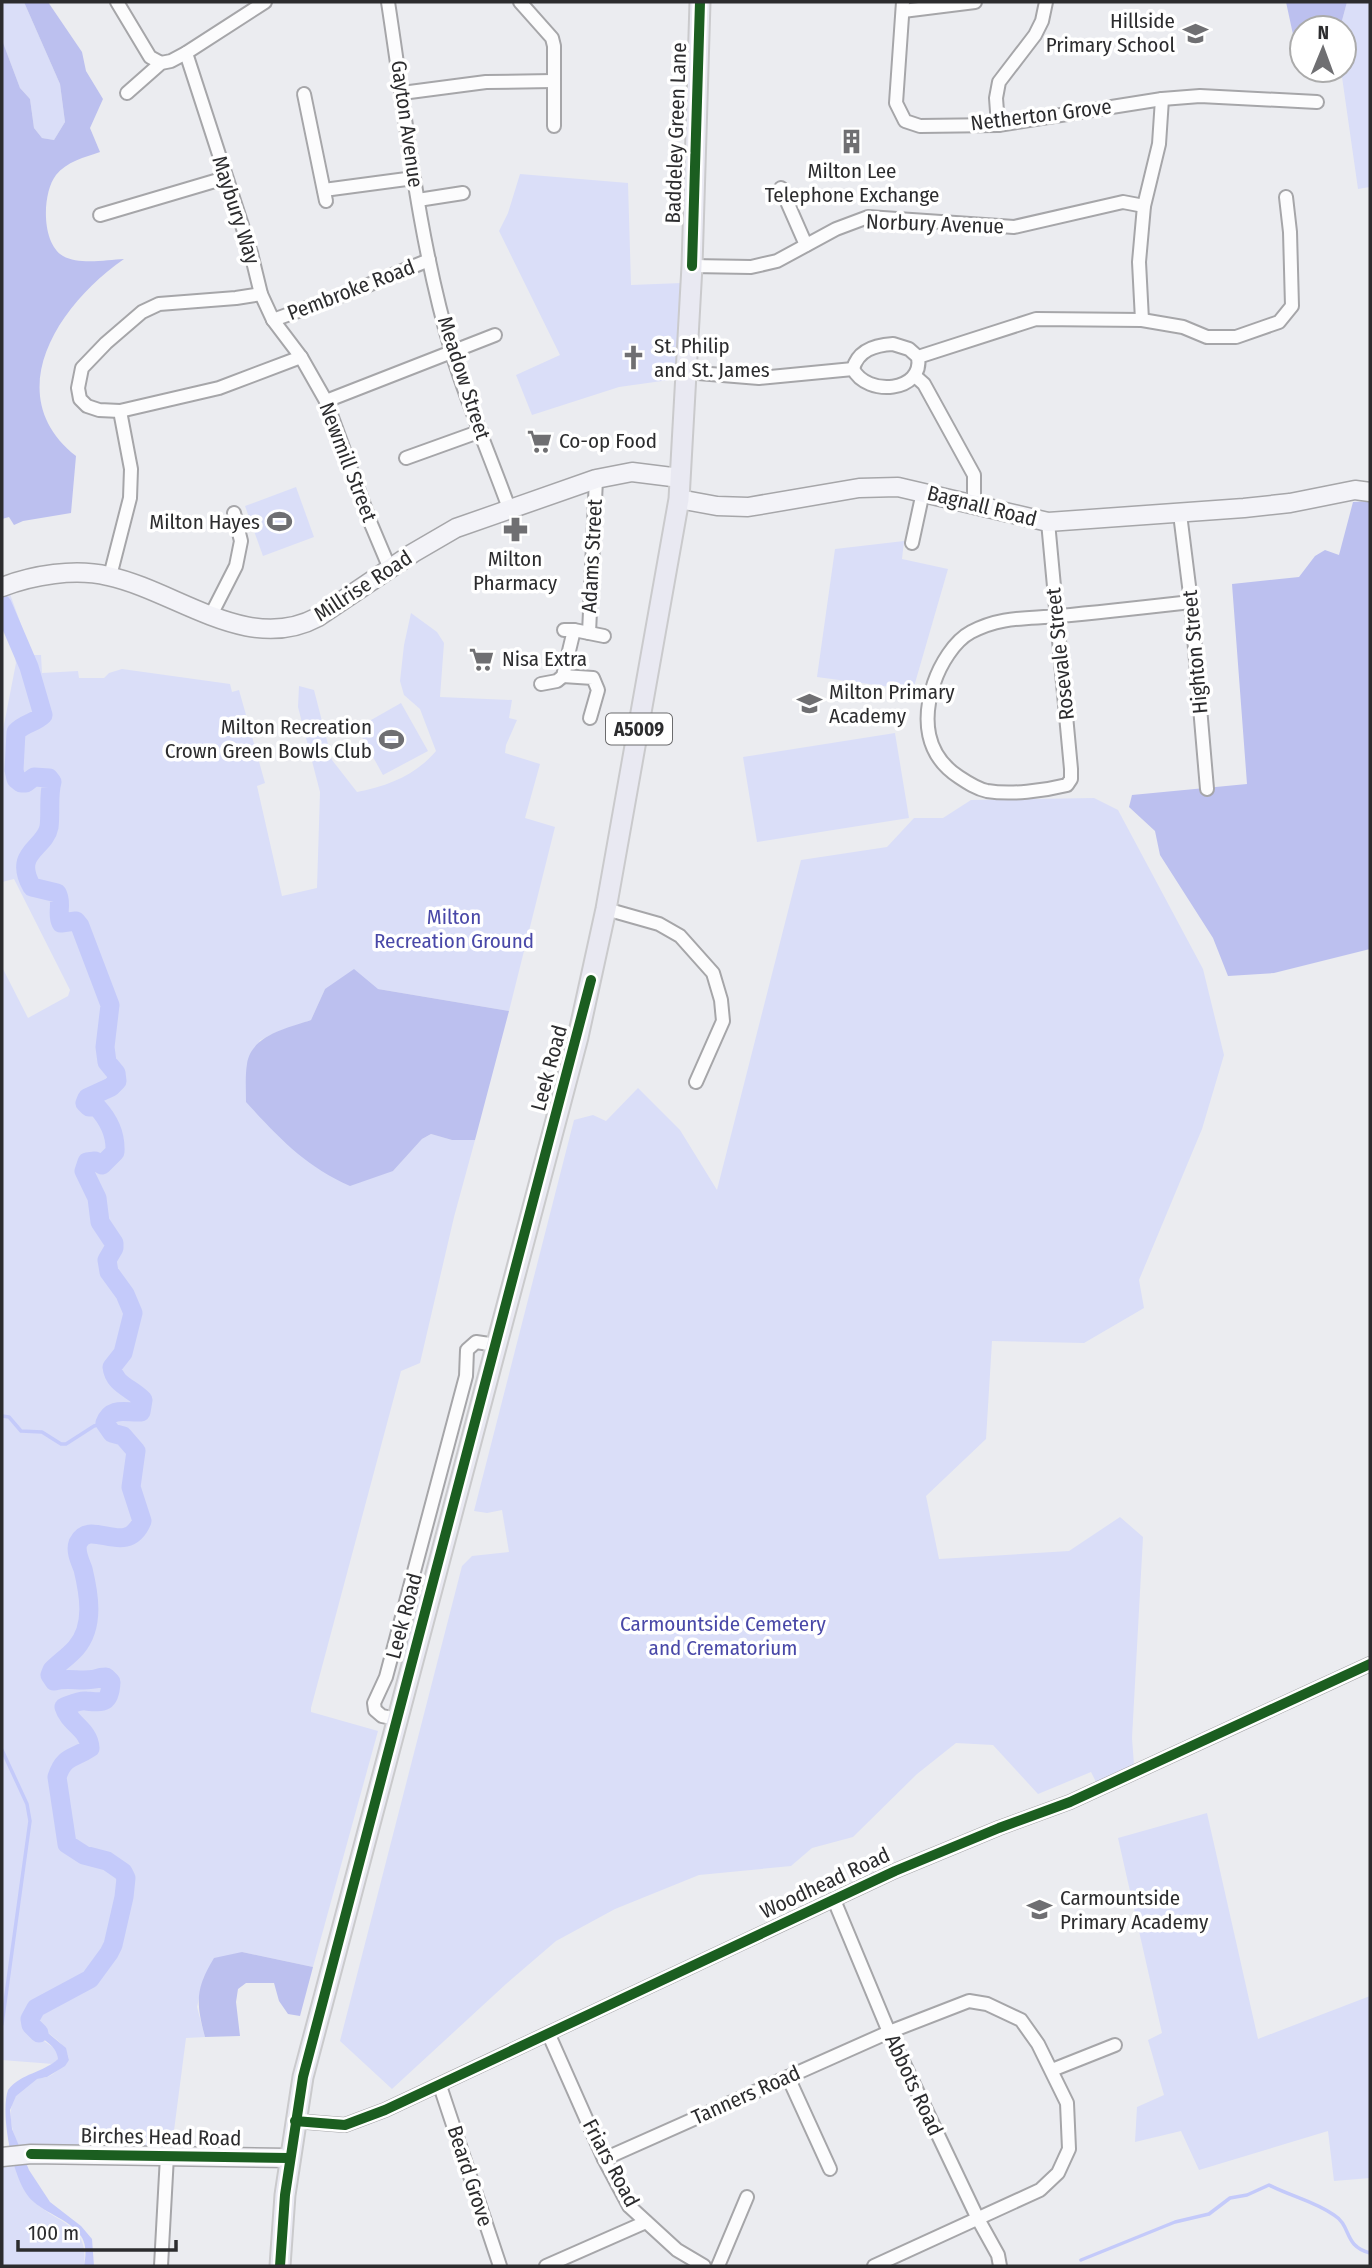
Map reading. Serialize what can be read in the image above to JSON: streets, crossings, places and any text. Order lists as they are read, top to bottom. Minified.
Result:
{"streets":{"main road":["Baddeley Green Lane","A5009","Leek Road"],"street":["Netherton Grove","Gayton Avenue","Maybury Way","Norbury Avenue","Pembroke Road","Meadow Street","Newmill Street","Bagnall Road","Adams Street","Millrise Road","Highton Street","Rosevale Street","Woodhead Road","Abbots Road","Tanners Road","Birches Head Road","Friars Road","Beard Grove"]},"crossings":[["Gayton Avenue","Meadow Street"],["Baddeley Green Lane","Norbury Avenue"],["Baddeley Green Lane","Millrise Road"],["Baddeley Green Lane","Leek Road"],["Maybury Way","Pembroke Road"],["Maybury Way","Newmill Street"],["Pembroke Road","Meadow Street"],["Meadow Street","Millrise Road"],["Newmill Street","Millrise Road"],["Bagnall Road","Highton Street"],["Bagnall Road","Rosevale Street"],["Bagnall Road","Leek Road"],["Adams Street","Millrise Road"],["Millrise Road","Leek Road"],["Leek Road","Woodhead Road"],["Leek Road","Birches Head Road"],["Woodhead Road","Abbots Road"],["Woodhead Road","Friars Road"],["Woodhead Road","Beard Grove"],["Abbots Road","Tanners Road"],["Tanners Road","Friars Road"]],"parks":["Milton Recreation Ground","Carmountside Cemetery and Crematorium"],"places":{"school or university":["Hillside Primary School","Milton Primary Academy","Carmountside Primary Academy"],"building":["Milton Lee Telephone Exchange"],"church":["St. Philip and St. James"],"supermarket":["Co-op Food","Nisa Extra"],"sports":["Milton Hayes","Milton Recreation Crown Green Bowls Club"],"pharmacy":["Milton Pharmacy"]},"scale_bar":"100 m","north":"top"}
